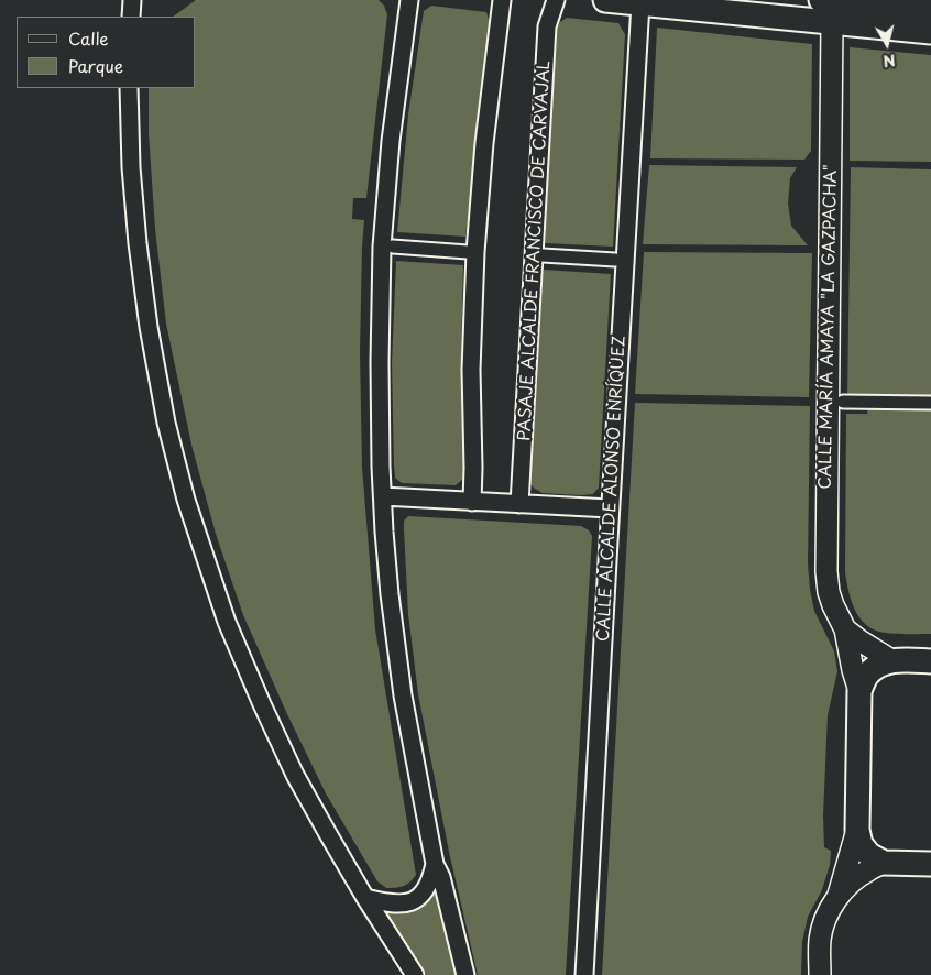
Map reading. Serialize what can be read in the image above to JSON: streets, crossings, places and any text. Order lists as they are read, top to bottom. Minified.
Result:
{"streets":{"street":["PASAJE ALCALDE FRANCISCO DE CARVAJAL","CALLE MARÍA AMAYA \"LA GAZPACHA\"","CALLE ALCALDE ALONSO ENRÍQUEZ"]},"legend":["Calle","Parque"],"north":"bottom"}
